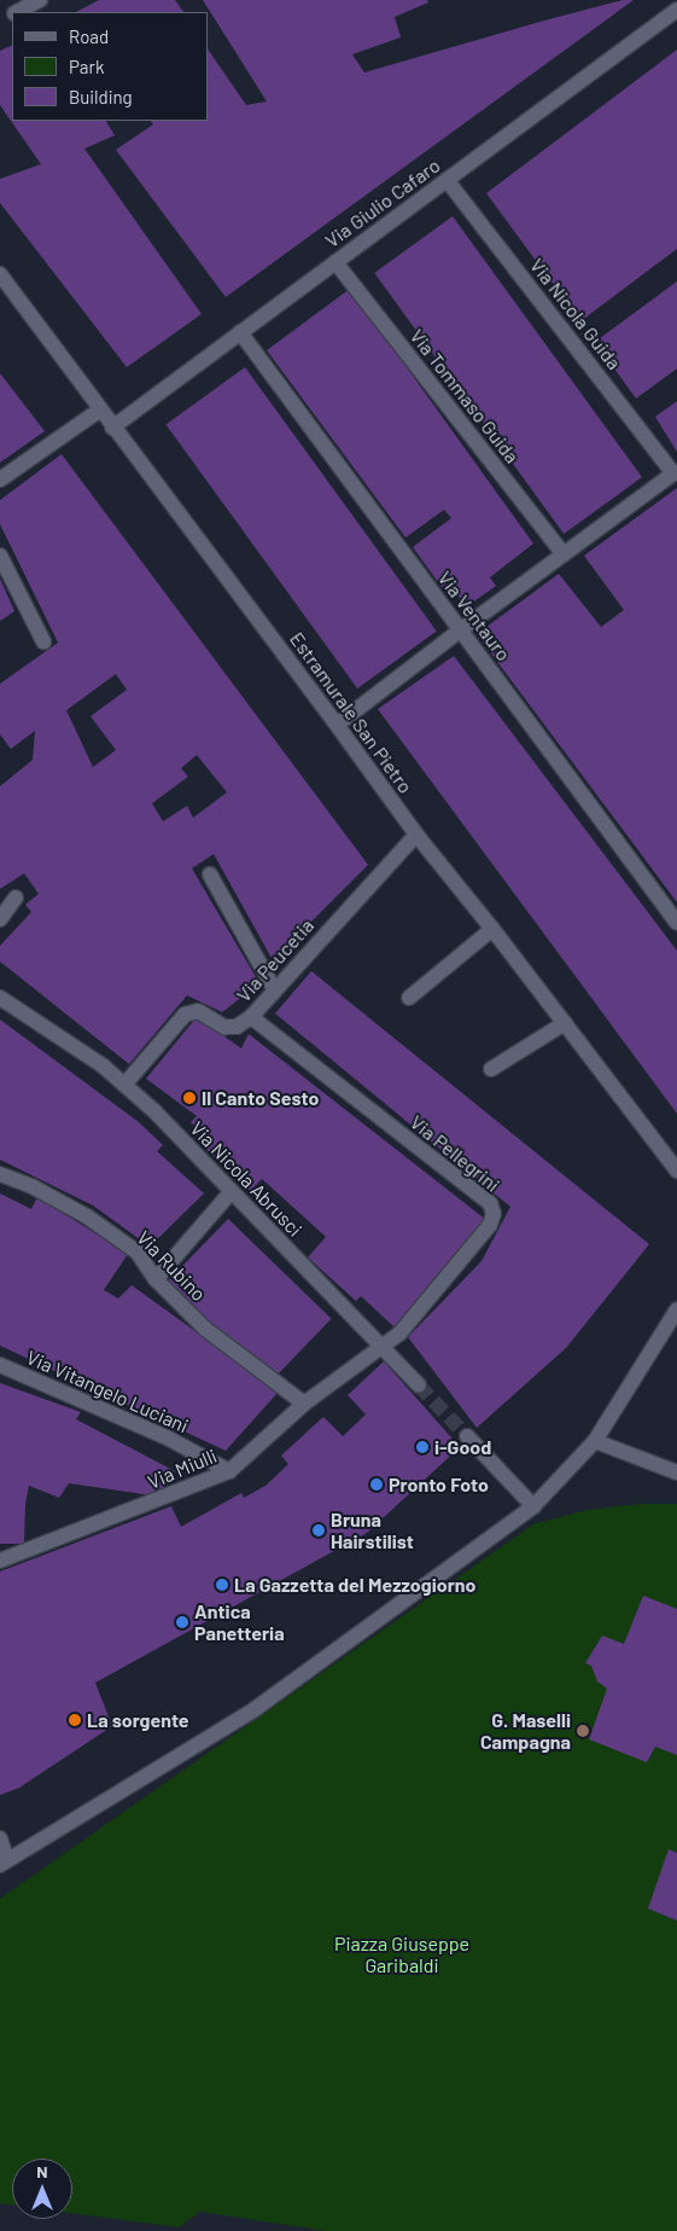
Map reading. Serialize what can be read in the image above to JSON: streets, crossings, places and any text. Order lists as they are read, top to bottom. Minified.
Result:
{"streets":{"street":["Via Giulio Cafaro","Via Nicola Guida","Via Tommaso Guida","Via Ventauro","Estramurale San Pietro","Via Peucetia","Via Pellegrini","Via Nicola Abrusci","Via Rubino","Via Vitangelo Luciani","Via Miulli"]},"crossings":[["Via Giulio Cafaro","Via Nicola Guida"],["Via Giulio Cafaro","Via Tommaso Guida"],["Via Giulio Cafaro","Via Ventauro"],["Via Giulio Cafaro","Estramurale San Pietro"],["Via Nicola Guida","Via Tommaso Guida"],["Estramurale San Pietro","Via Peucetia"],["Via Peucetia","Via Pellegrini"],["Via Peucetia","Via Nicola Abrusci"],["Via Pellegrini","Via Nicola Abrusci"],["Via Pellegrini","Via Miulli"],["Via Nicola Abrusci","Via Miulli"],["Via Rubino","Via Miulli"],["Via Vitangelo Luciani","Via Miulli"]],"parks":["Piazza Giuseppe Garibaldi"],"places":["Il Canto Sesto","i-Good","Pronto Foto","Bruna Hairstilist","La Gazzetta del Mezzogiorno","Antica Panetteria","La sorgente","G. Maselli Campagna"],"legend":["Road","Park","Building"],"north":"top"}
